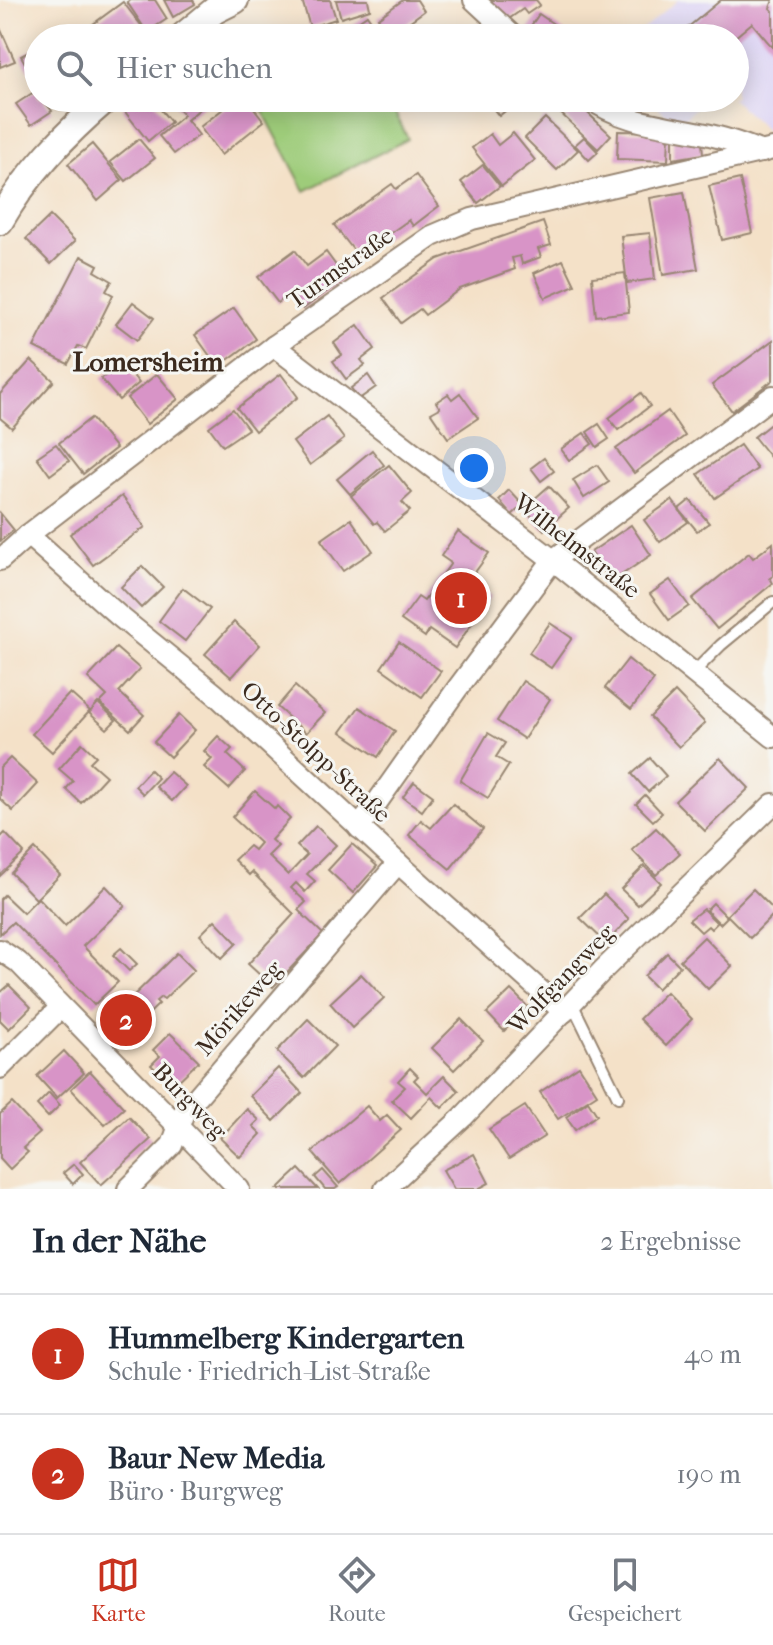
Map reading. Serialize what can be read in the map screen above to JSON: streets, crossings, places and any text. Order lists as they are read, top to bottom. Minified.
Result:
{"streets":{"street":["Turmstraße","Wilhelmstraße","Otto-Stolpp-Straße","Wolfgangweg","Mörikeweg","Burgweg"]},"crossings":[["Turmstraße","Wilhelmstraße"],["Turmstraße","Otto-Stolpp-Straße"],["Otto-Stolpp-Straße","Wolfgangweg"],["Otto-Stolpp-Straße","Mörikeweg"],["Mörikeweg","Burgweg"]],"districts":["Lomersheim"],"page":{"search":"Hier suchen","pins":["1","2"],"heading":["In der Nähe","2 Ergebnisse"],"list":[{"mark":"1","name":"Hummelberg Kindergarten","note":"Schule · Friedrich-List-Straße","value":"40 m"},{"mark":"2","name":"Baur New Media","note":"Büro · Burgweg","value":"190 m"}],"nav":["Karte","Route","Gespeichert"]}}
